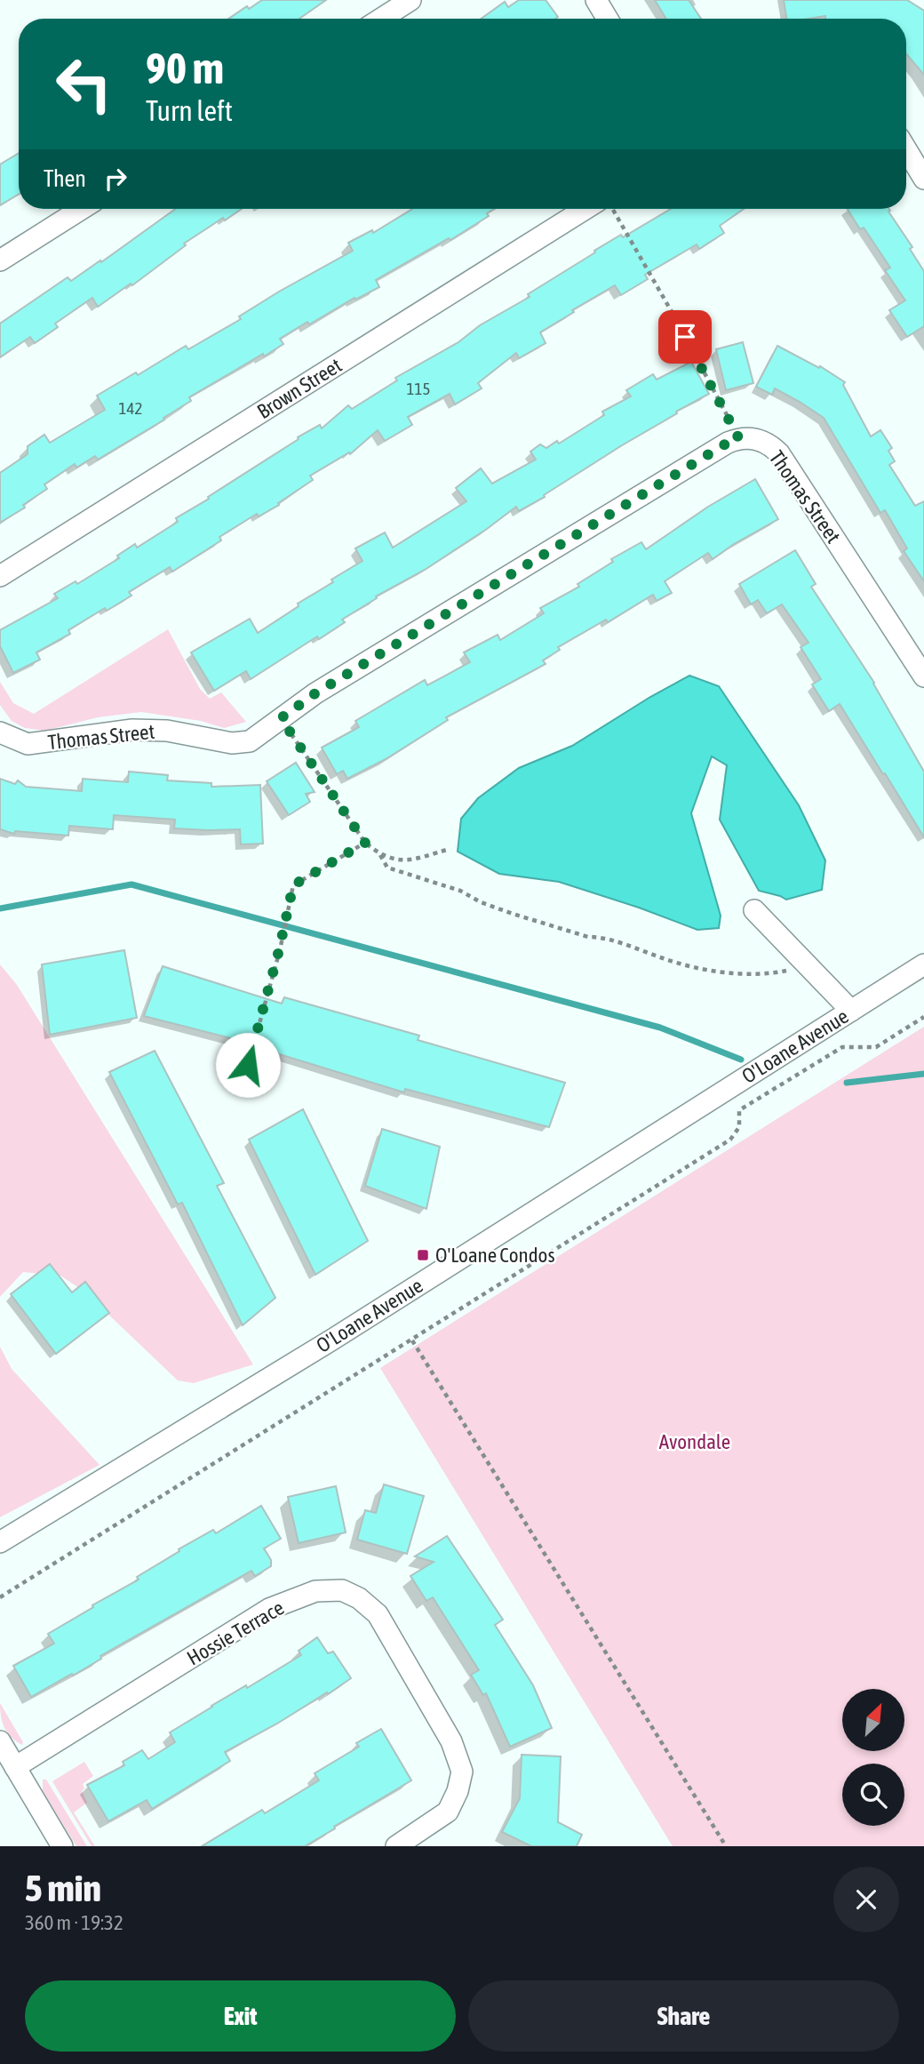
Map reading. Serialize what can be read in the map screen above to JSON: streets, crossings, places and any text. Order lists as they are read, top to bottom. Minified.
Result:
{"streets":{"street":["Brown Street","Thomas Street","O'Loane Avenue","Hossie Terrace"]},"parks":["Avondale"],"places":{"transit":["O'Loane Condos"]},"house_numbers":["115","142"],"north":"top right","page":{"turn":["90 m","Turn left"],"then":"Then","heading":["5 min","360 m · 19:32"],"buttons":["Exit","Share"]}}
